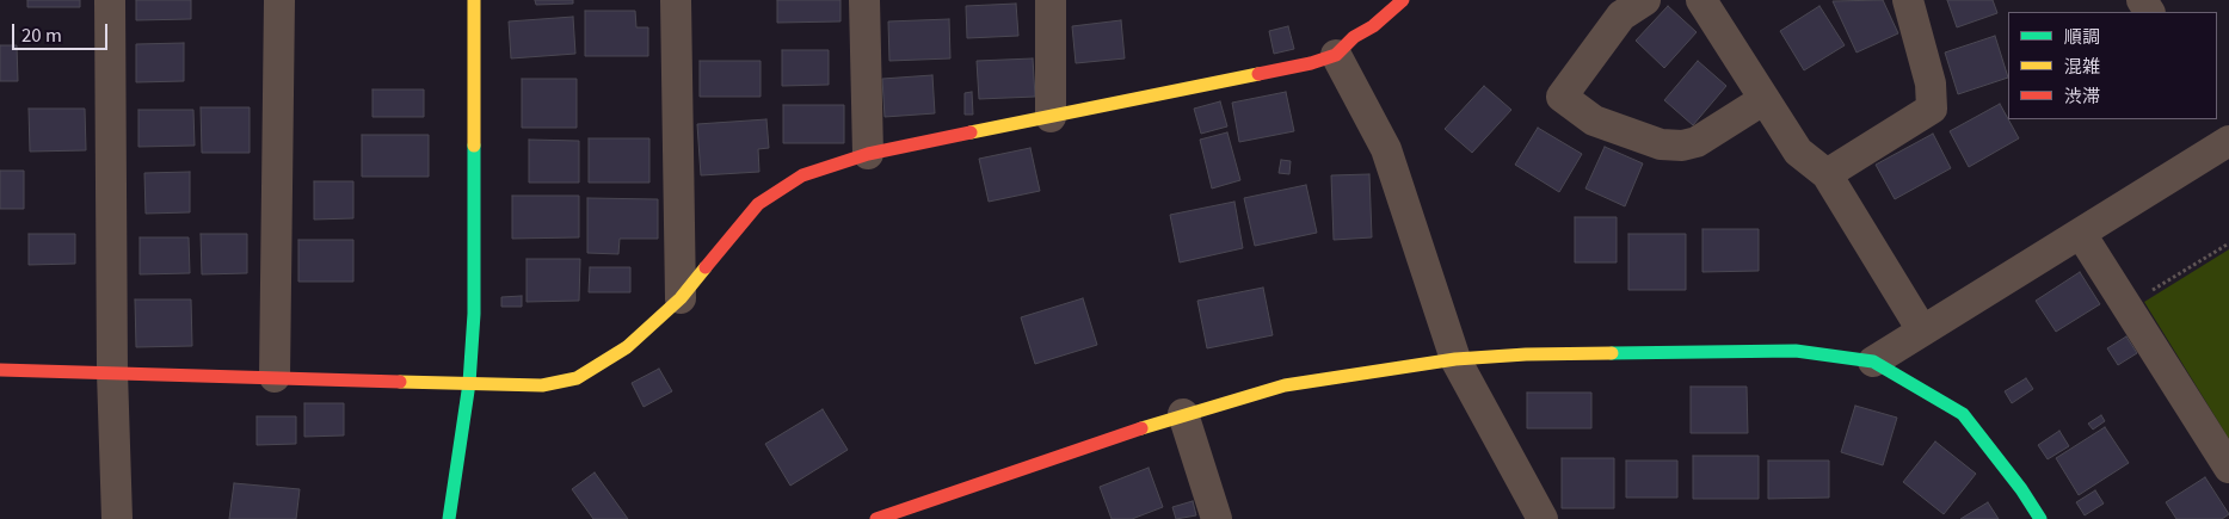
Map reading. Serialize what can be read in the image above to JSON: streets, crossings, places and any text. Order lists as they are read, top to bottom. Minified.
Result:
{"legend":["順調","混雑","渋滞"],"scale_bar":"20 m"}
